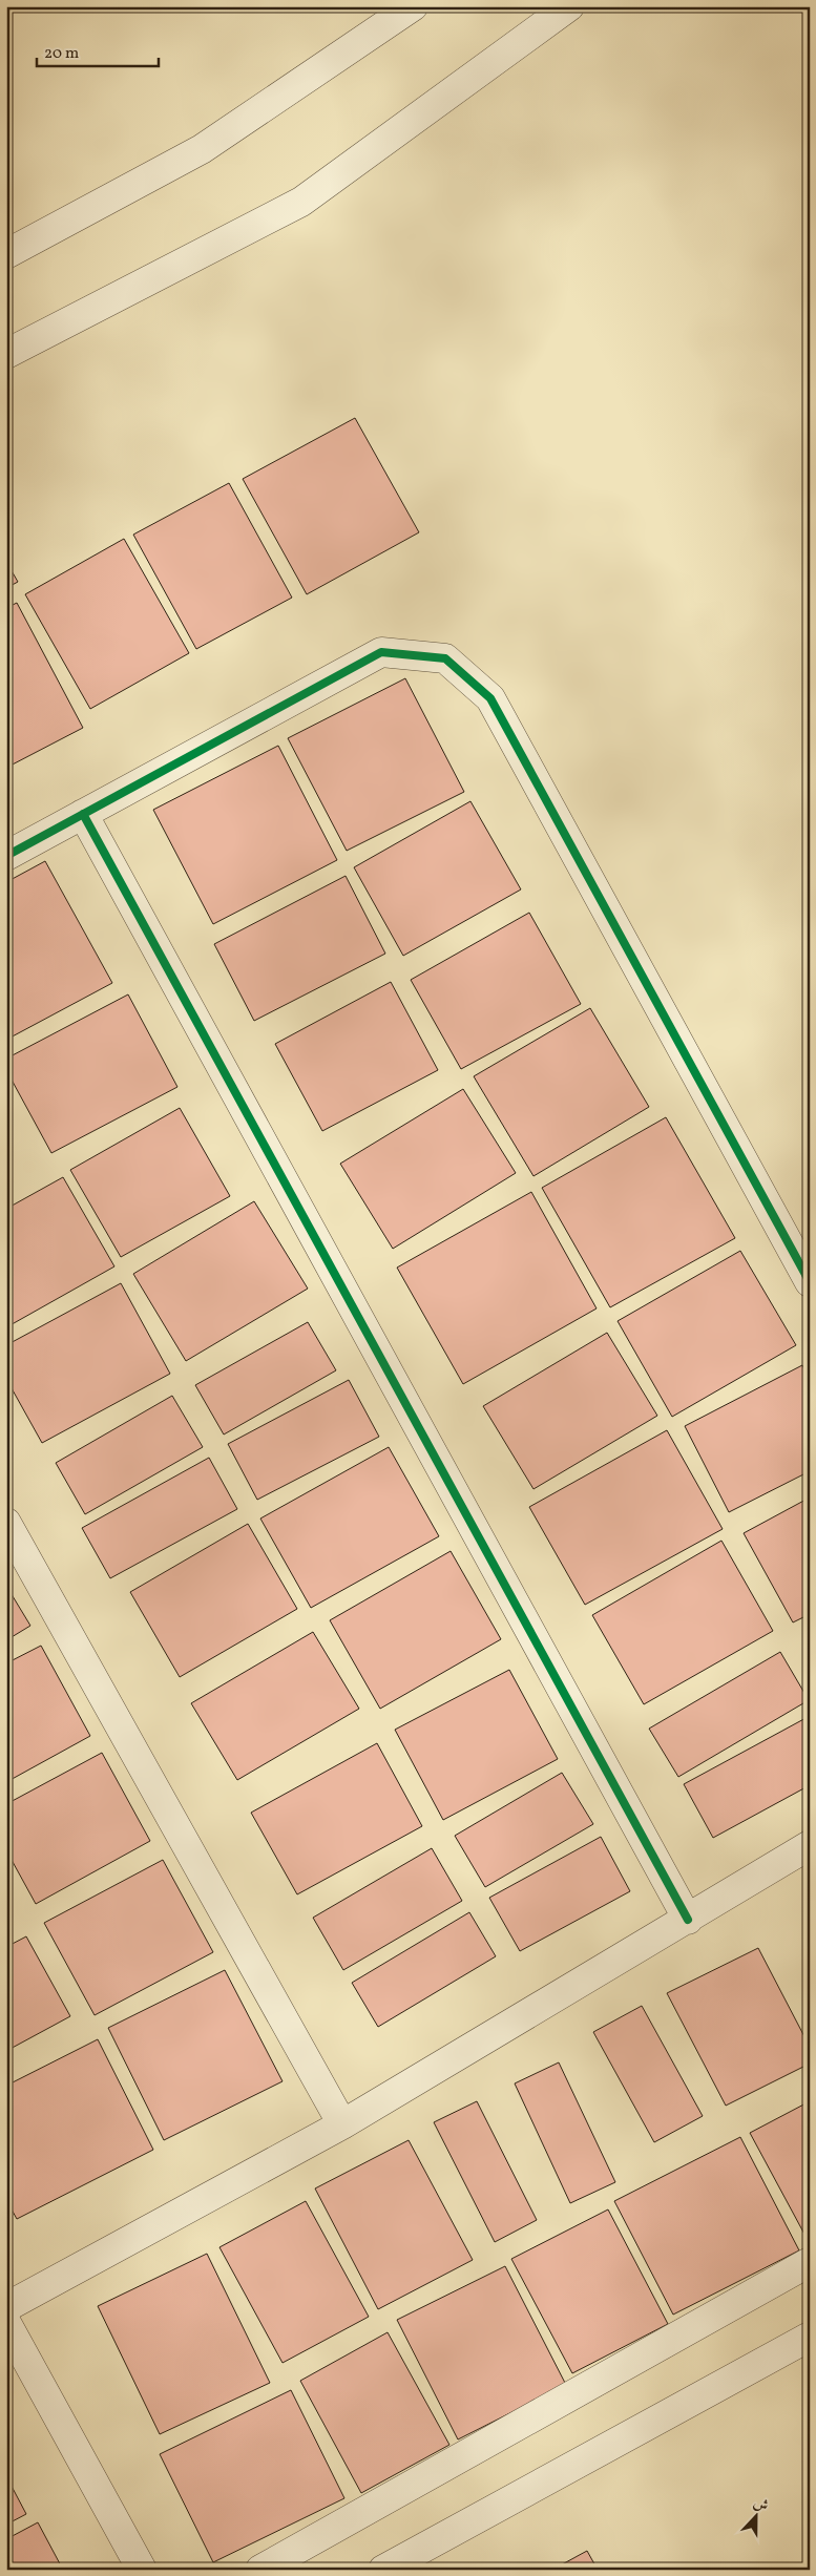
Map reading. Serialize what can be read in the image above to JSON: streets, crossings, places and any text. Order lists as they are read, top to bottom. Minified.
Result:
{"scale_bar":"20 m","north":"top"}
